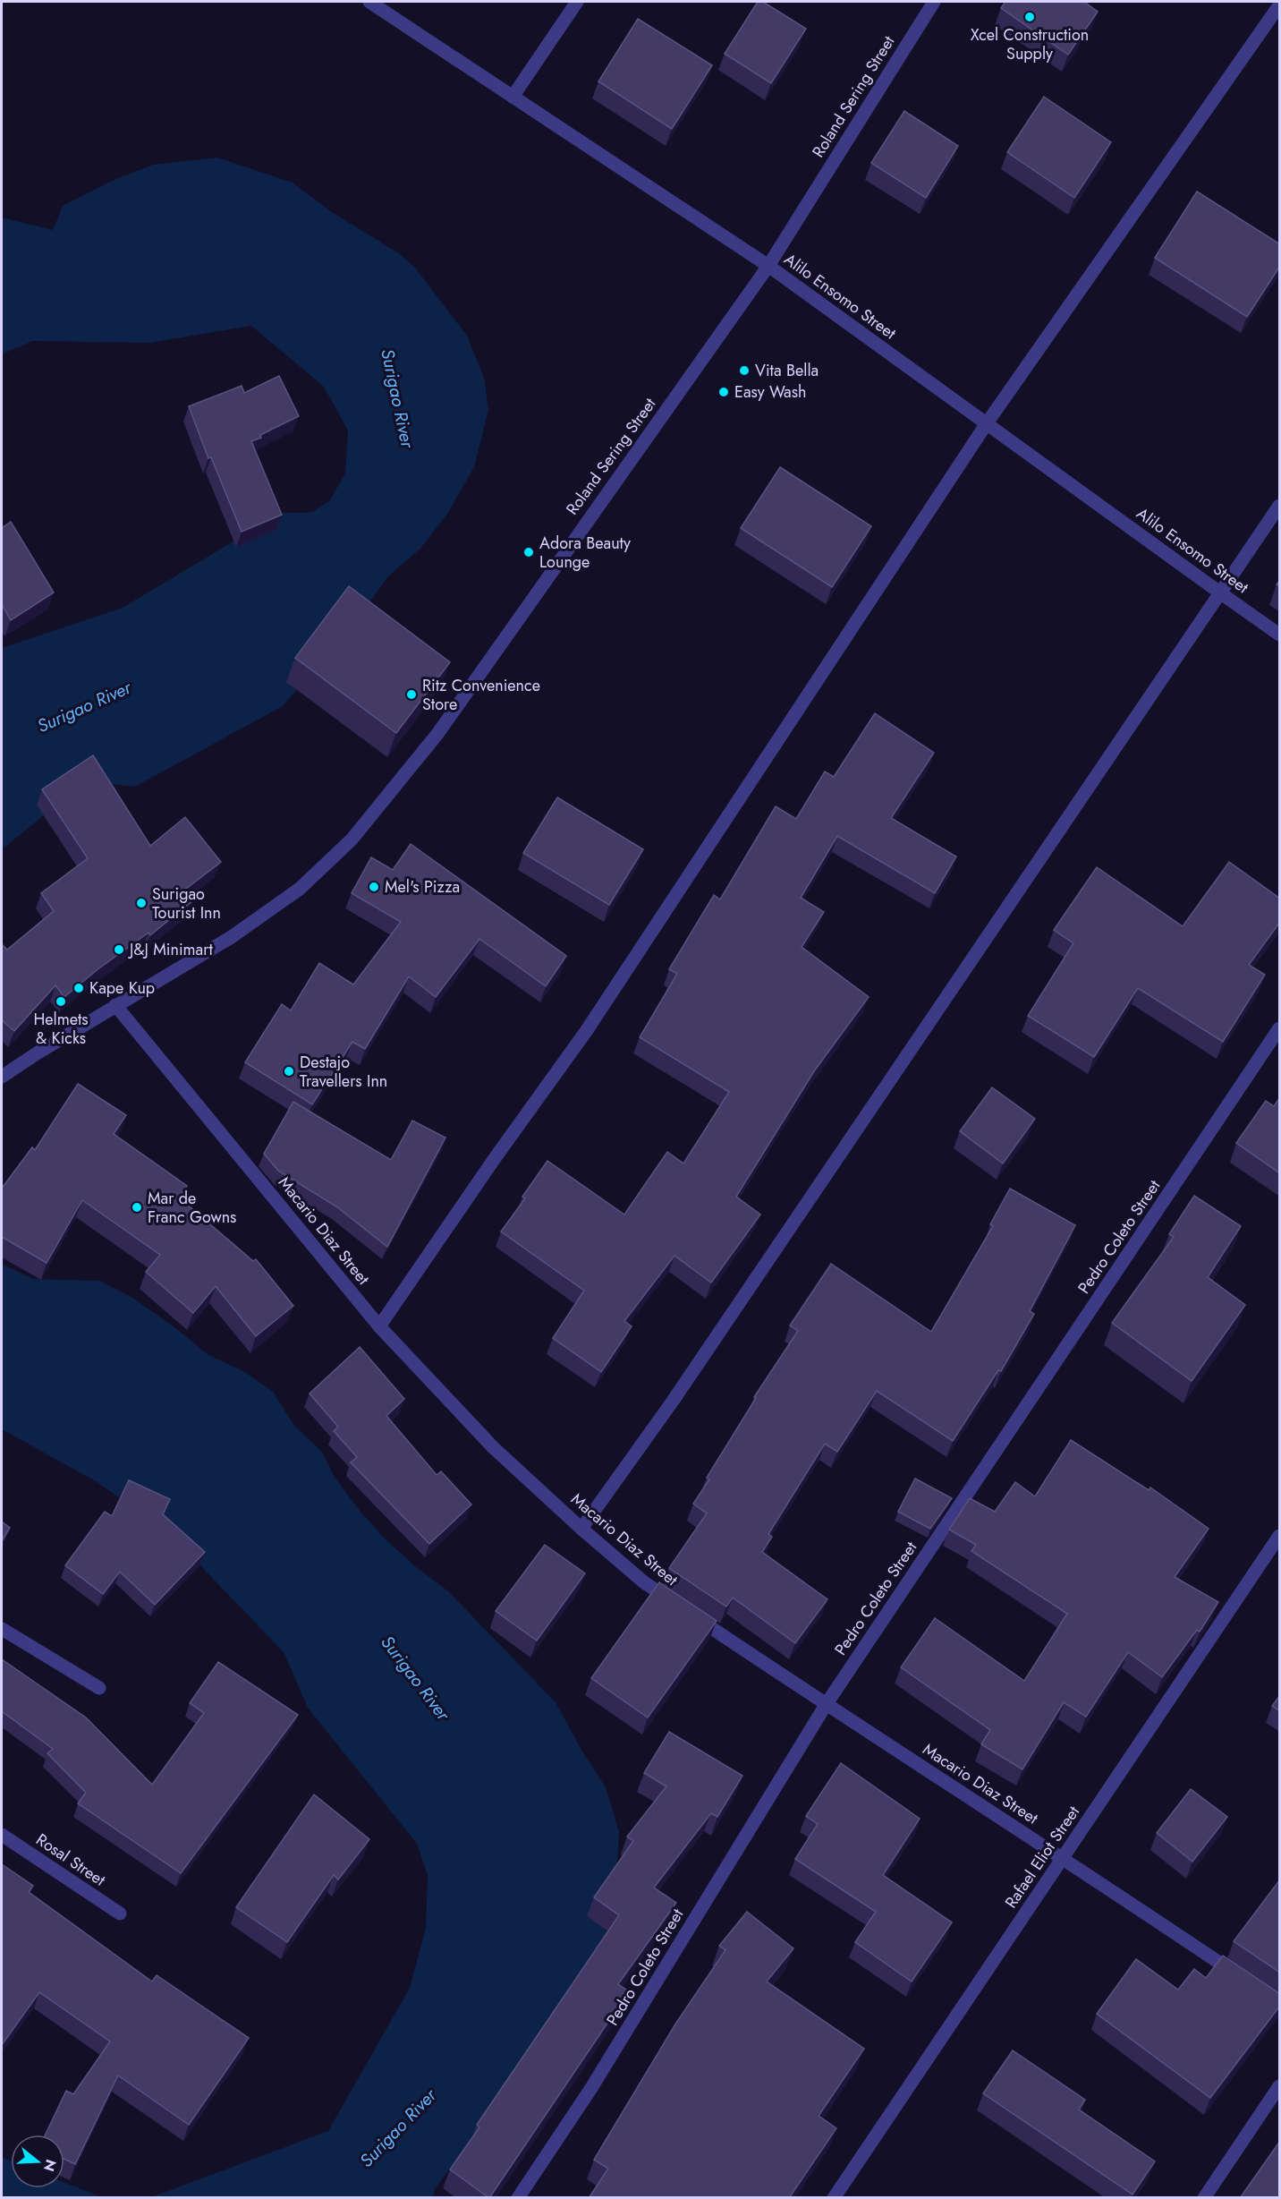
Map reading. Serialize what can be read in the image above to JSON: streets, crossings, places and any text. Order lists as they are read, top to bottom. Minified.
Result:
{"streets":{"street":["Roland Sering Street","Alilo Ensomo Street","Macario Diaz Street","Pedro Coleto Street","Rafael Eliot Street","Rosal Street"]},"crossings":[["Roland Sering Street","Alilo Ensomo Street"],["Roland Sering Street","Macario Diaz Street"],["Macario Diaz Street","Pedro Coleto Street"],["Macario Diaz Street","Rafael Eliot Street"]],"water":["Surigao River"],"places":["Xcel Construction Supply","Vita Bella","Easy Wash","Adora Beauty Lounge","Ritz Convenience Store","Mel's Pizza","Surigao Tourist Inn","J&J Minimart","Kape Kup","Helmets & Kicks","Destajo Travellers Inn","Mar de Franc Gowns"],"north":"right"}
